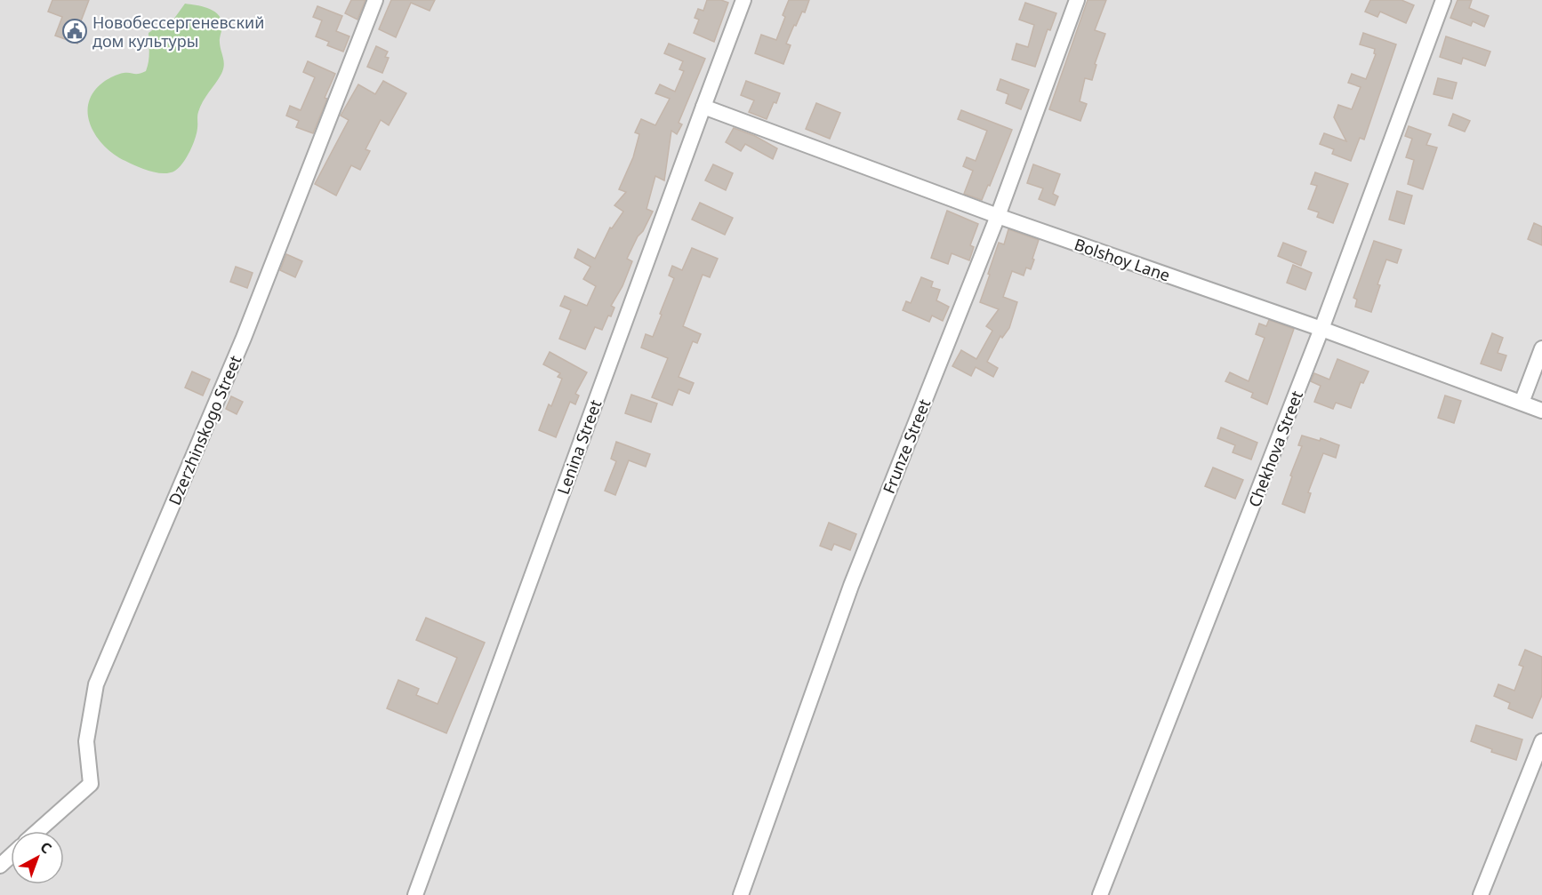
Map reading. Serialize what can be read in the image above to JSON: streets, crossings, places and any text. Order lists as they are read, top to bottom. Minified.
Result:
{"streets":{"street":["Bolshoy Lane","Dzerzhinskogo Street","Frunze Street","Lenina Street","Chekhova Street"]},"crossings":[["Bolshoy Lane","Frunze Street"],["Bolshoy Lane","Lenina Street"],["Bolshoy Lane","Chekhova Street"]],"places":{"public building":["Новобессергеневский дом культуры"]},"north":"top right"}
